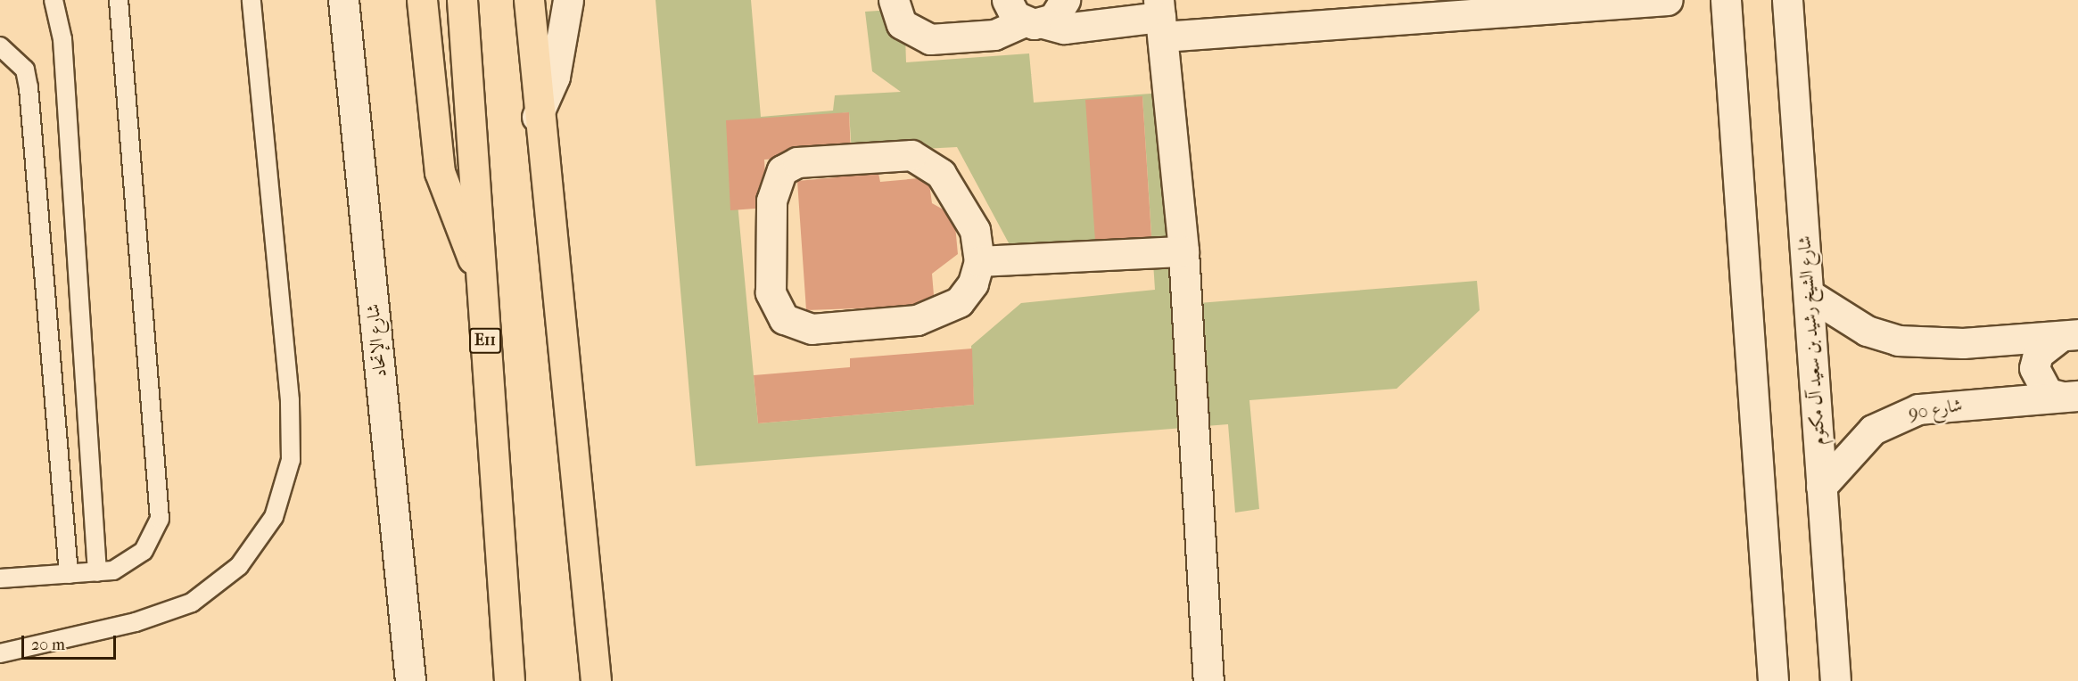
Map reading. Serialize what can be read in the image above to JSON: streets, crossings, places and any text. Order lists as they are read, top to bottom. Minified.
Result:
{"streets":{"highway":["E11"],"street":["شارع الإتحاد","شارع الشيخ رشيد بن سعيد آل مكتوم","شارع 90"]},"crossings":[["شارع الشيخ رشيد بن سعيد آل مكتوم","شارع 90"]],"scale_bar":"20 m"}
